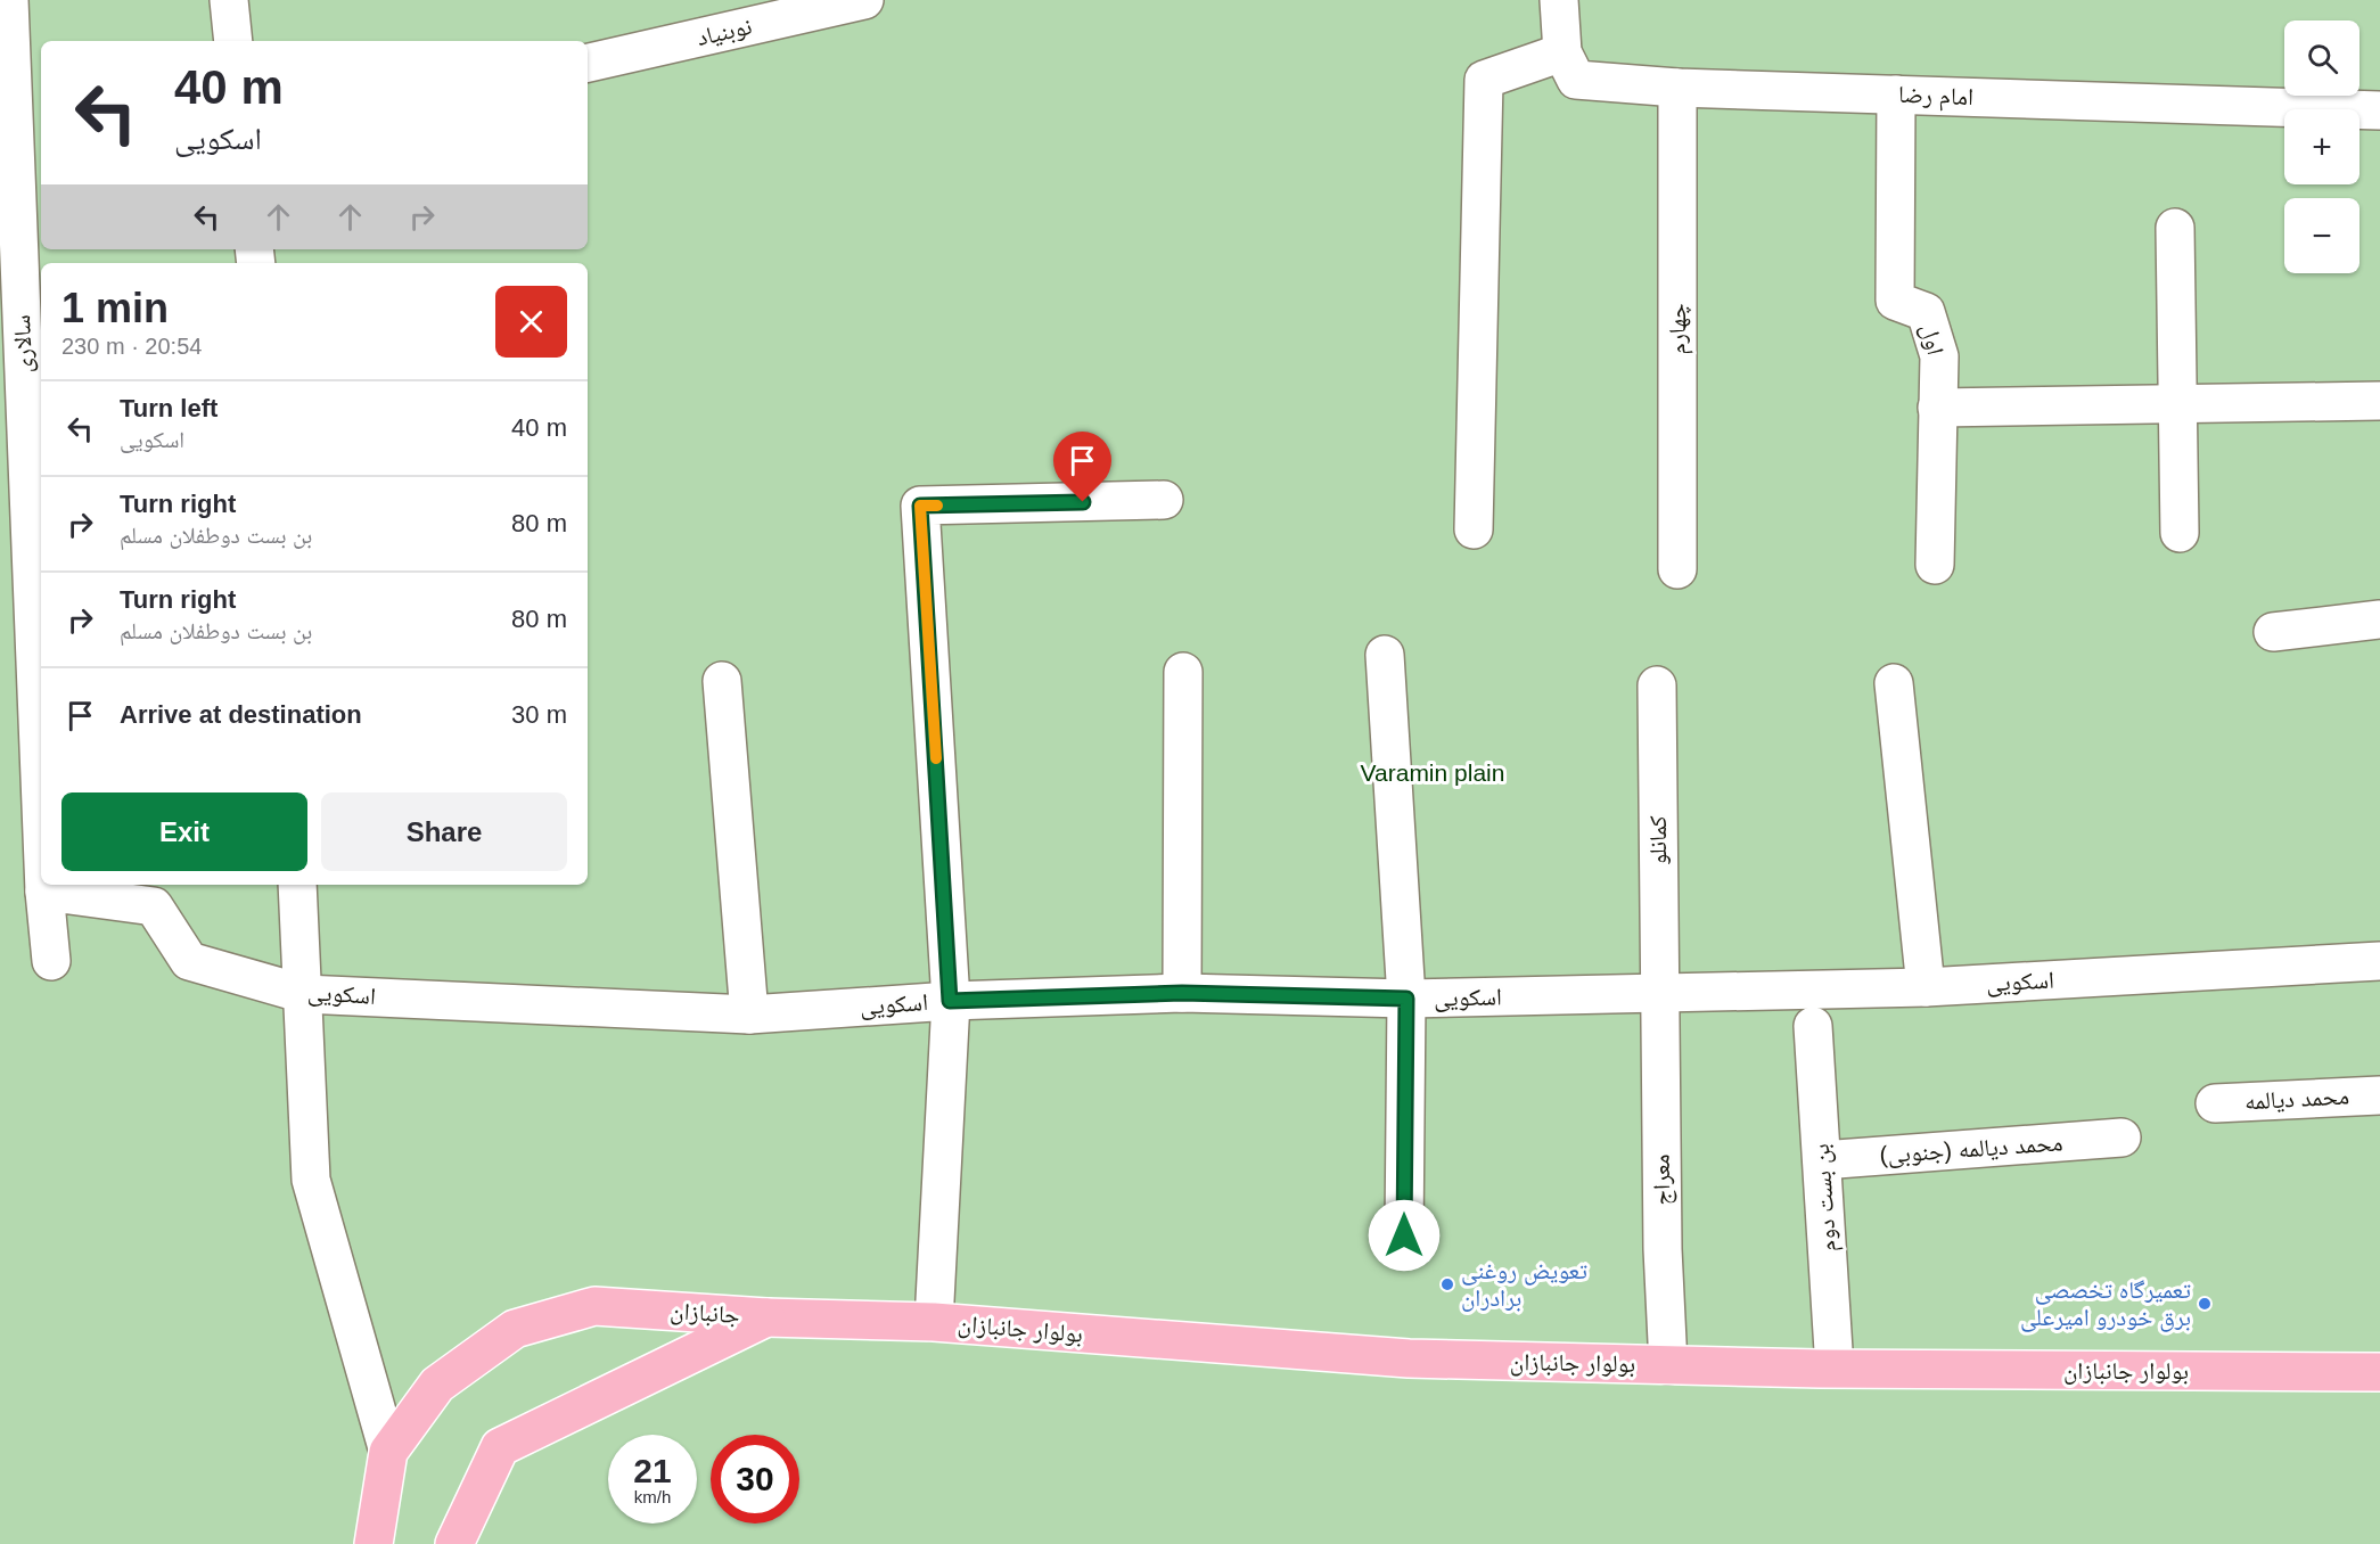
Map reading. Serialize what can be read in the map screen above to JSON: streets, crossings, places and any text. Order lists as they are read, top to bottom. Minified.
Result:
{"streets":{"main road":["جانبازان","بولوار جانبازان"],"street":["نوبنیاد","امام رضا","چهارم","اول","سالاری","کمانلو","اسکویی","محمد دیالمه","محمد دیالمه (جنوبی)","معراج","بن بست دوم"]},"crossings":[["امام رضا","چهارم"],["امام رضا","اول"],["سالاری","اسکویی"],["کمانلو","اسکویی"],["کمانلو","معراج"],["اسکویی","معراج"],["محمد دیالمه (جنوبی)","بن بست دوم"],["معراج","بولوار جانبازان"],["بن بست دوم","بولوار جانبازان"],["جانبازان","بولوار جانبازان"]],"parks":["Varamin plain"],"places":["تعویض روغنی برادران","تعمیرگاه تخصصی برق خودرو امیرعلی"],"page":{"map_buttons":["+","−"],"turn":["40 m","اسکویی"],"heading":["1 min","230 m · 20:54"],"list":[{"name":"Turn left","note":"اسکویی","value":"40 m"},{"name":"Turn right","note":"بن بست دوطفلان مسلم","value":"80 m"},{"name":"Turn right","note":"بن بست دوطفلان مسلم","value":"80 m"},{"name":"Arrive at destination","value":"30 m"}],"buttons":["Exit","Share"],"speed":"21 km/h","limit":"30"}}
